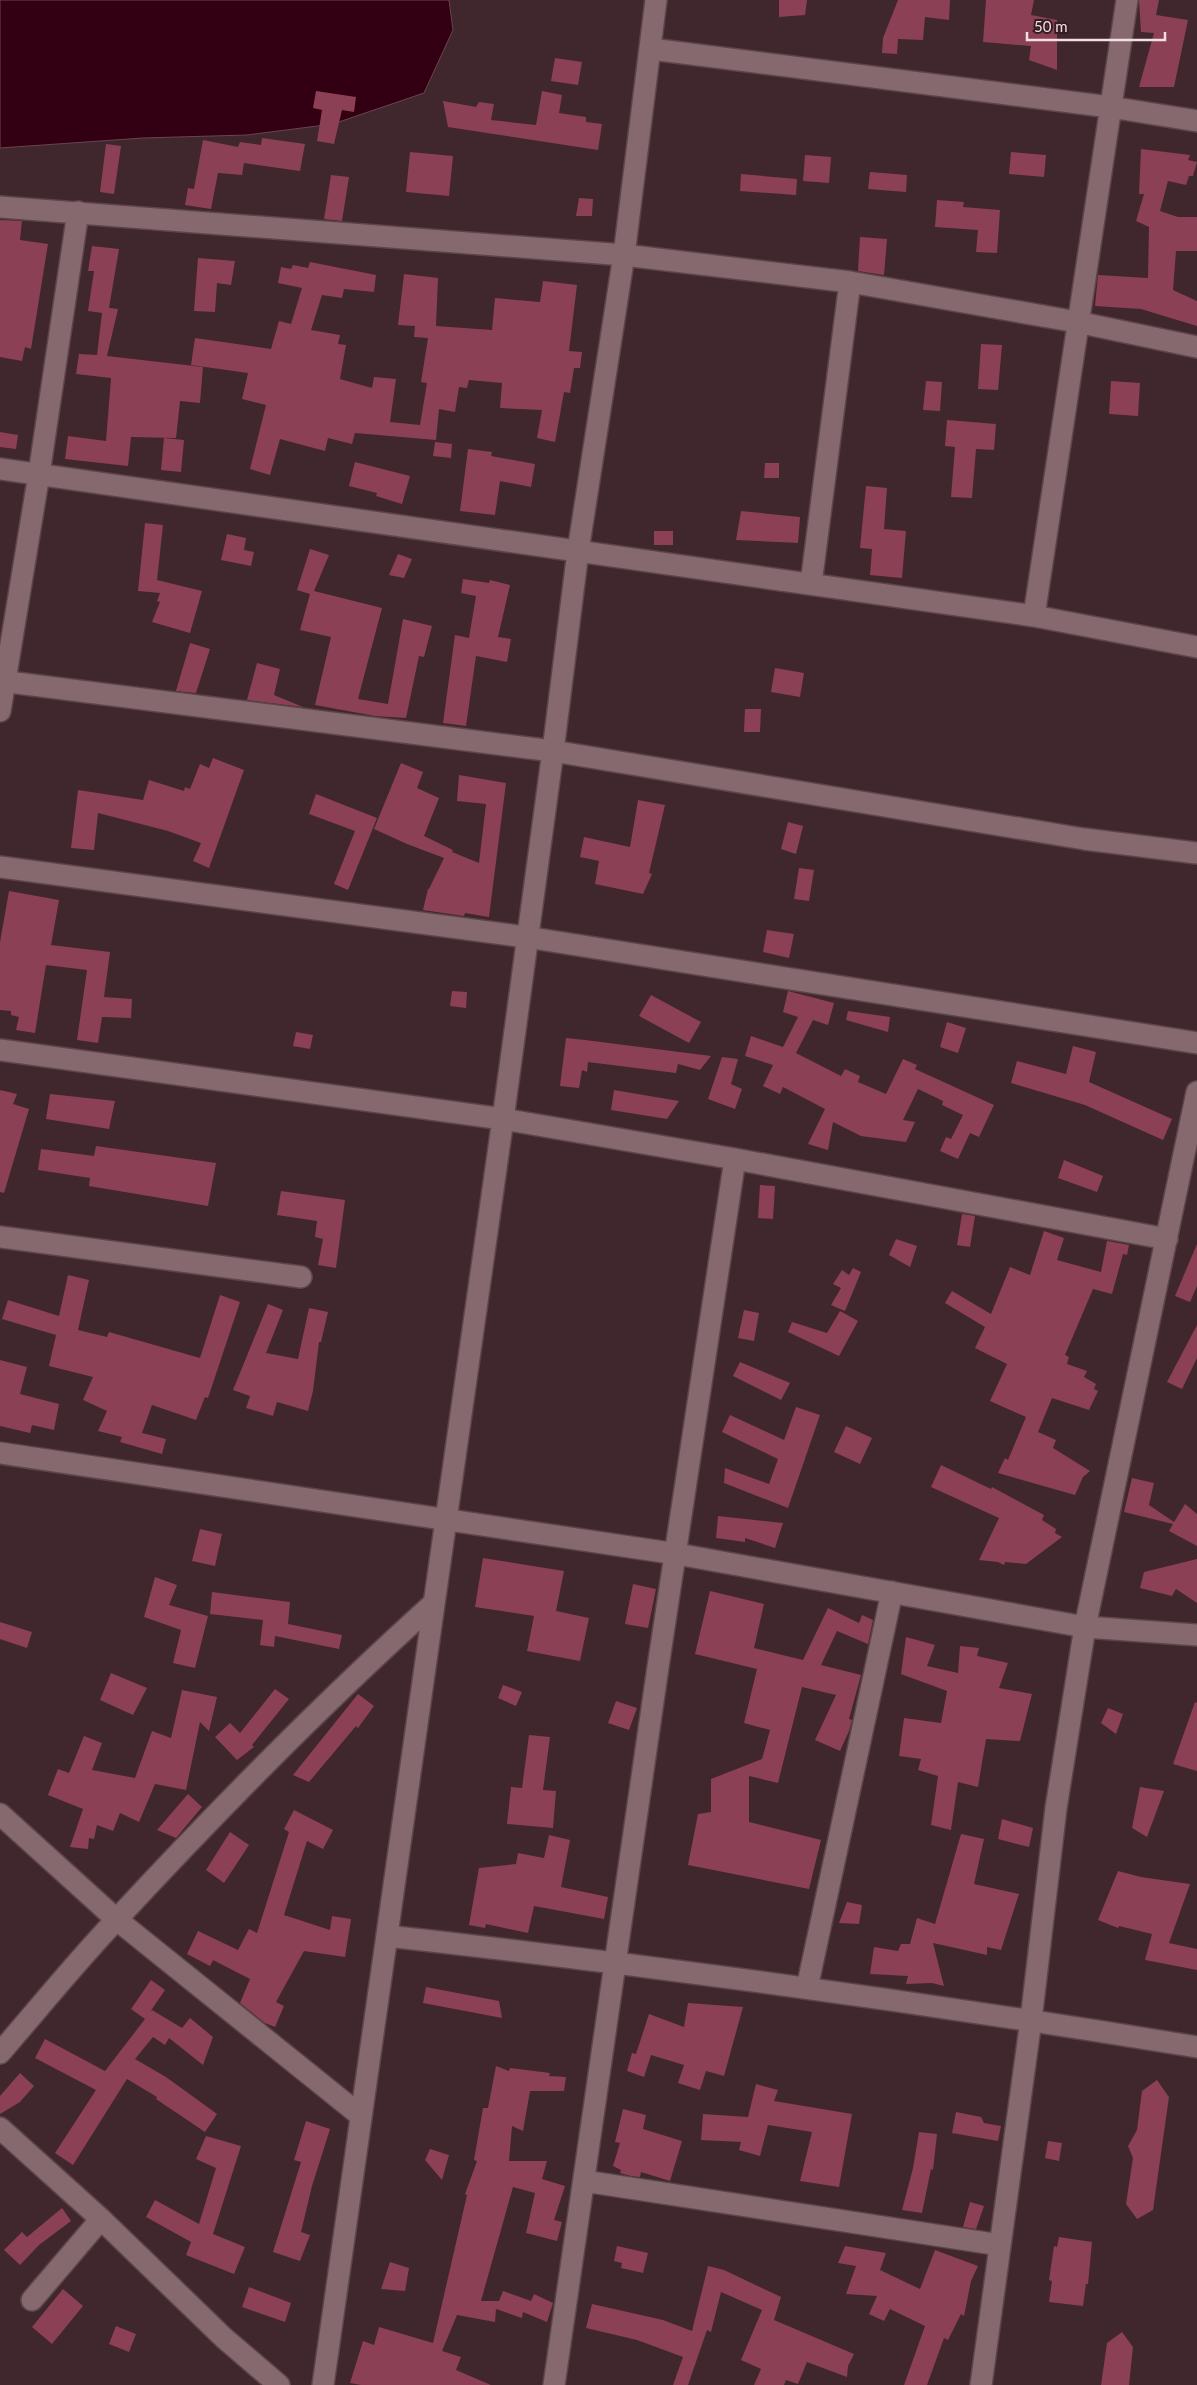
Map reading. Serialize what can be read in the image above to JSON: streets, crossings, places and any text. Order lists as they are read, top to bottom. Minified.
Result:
{"scale_bar":"50 m"}
